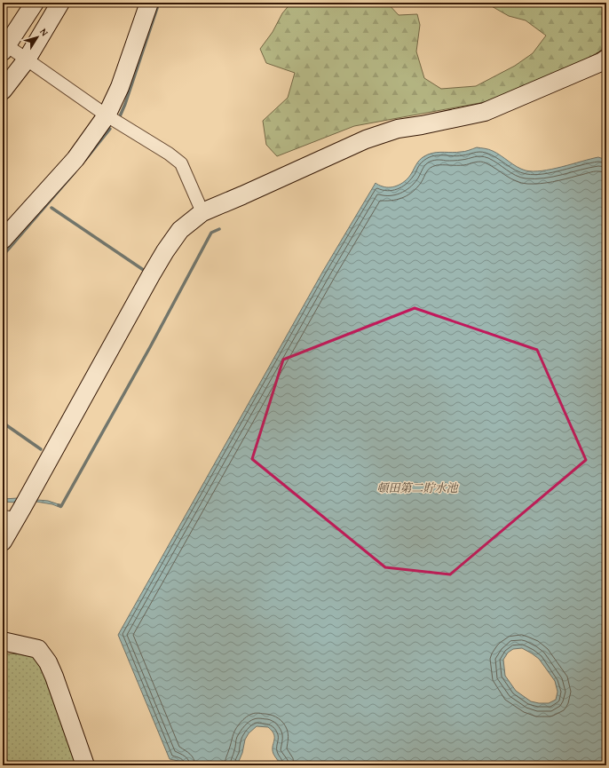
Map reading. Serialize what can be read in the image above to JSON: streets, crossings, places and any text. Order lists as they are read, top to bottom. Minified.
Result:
{"water":["頓田第二貯水池"],"north":"top right"}
